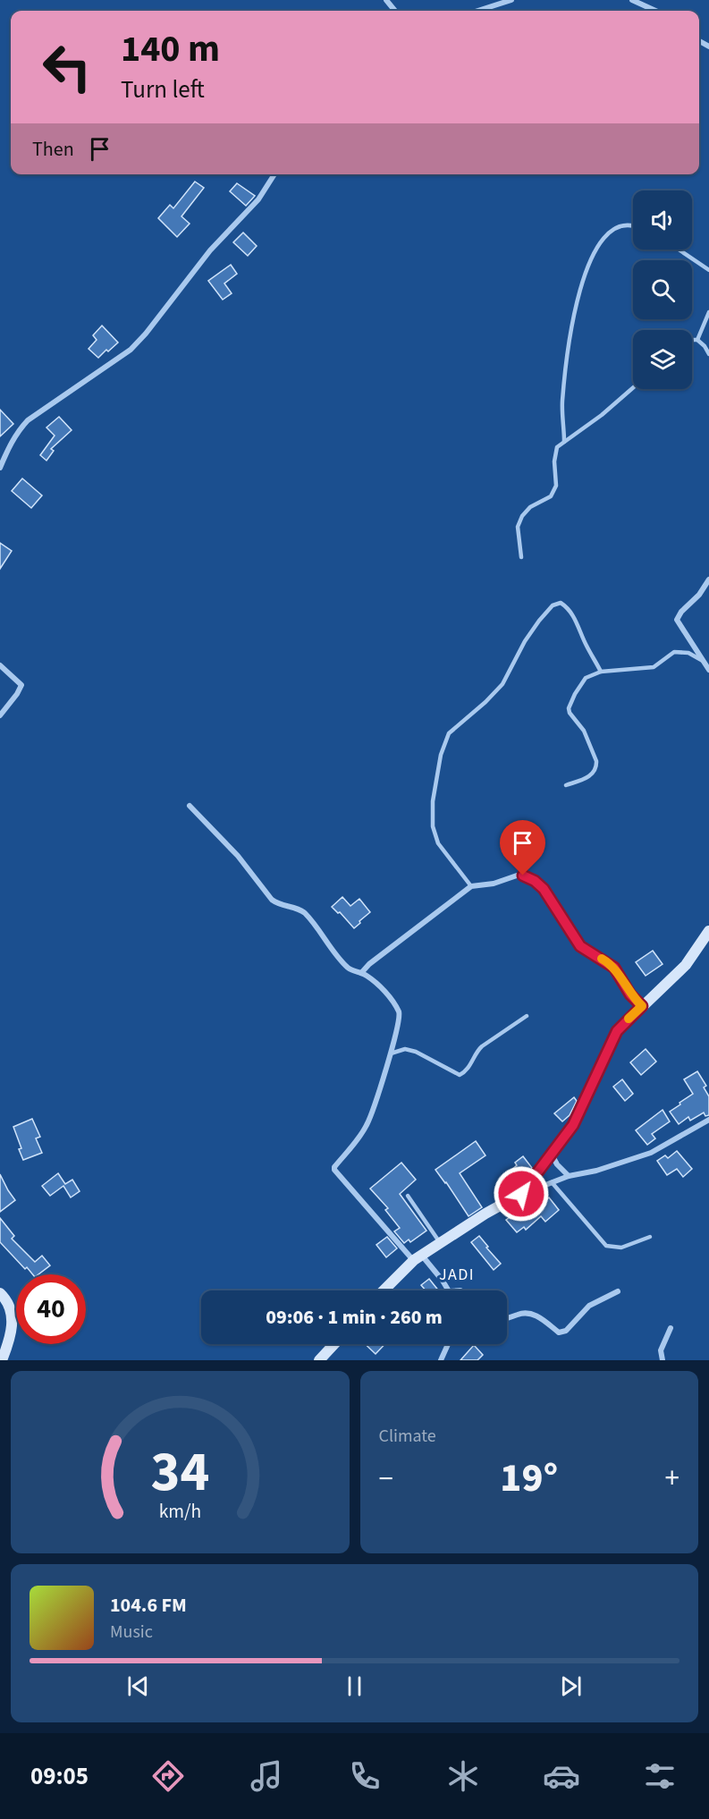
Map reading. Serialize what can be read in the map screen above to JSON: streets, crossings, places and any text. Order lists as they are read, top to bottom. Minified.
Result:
{"districts":["JADI"],"page":{"turn":["140 m","Turn left"],"then":"Then","limit":"40","trip":"09:06 · 1 min · 260 m","tile":"Climate","heat":["−","19°","+"],"song":["104.6 FM","Music"],"tabs":"09:05","gauge":["34","km/h"]}}
